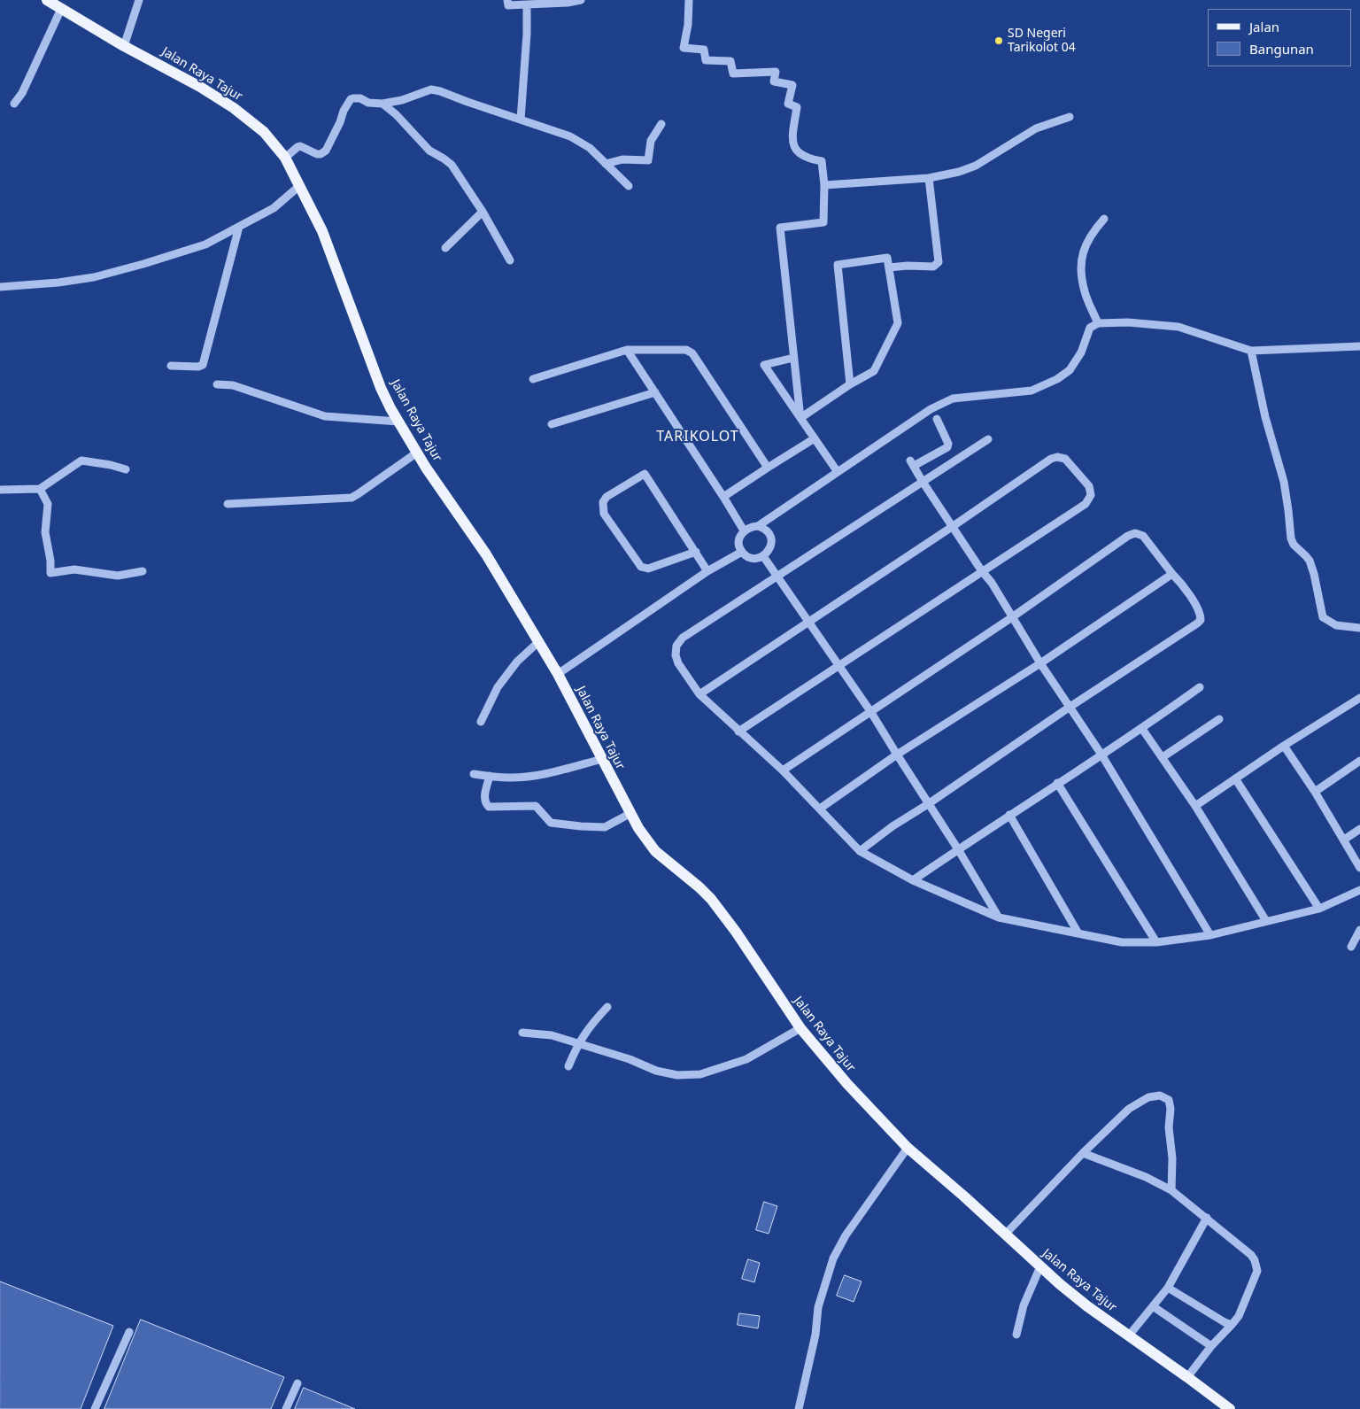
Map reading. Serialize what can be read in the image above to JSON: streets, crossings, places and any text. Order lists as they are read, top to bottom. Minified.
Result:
{"streets":{"main road":["Jalan Raya Tajur"]},"districts":["TARIKOLOT"],"places":["SD Negeri Tarikolot 04"],"legend":["Jalan","Bangunan"]}
